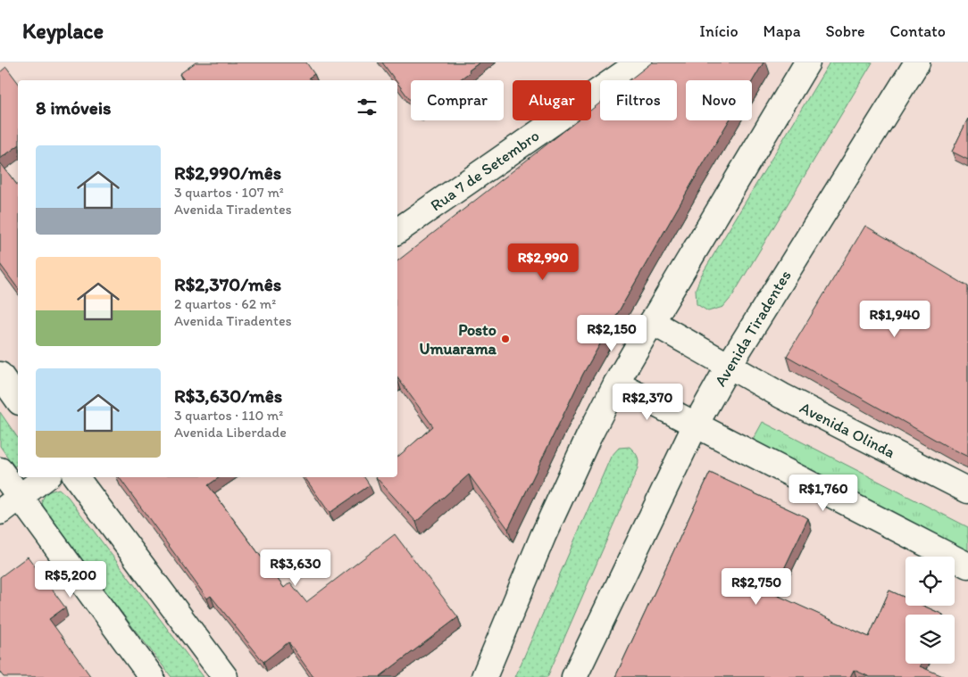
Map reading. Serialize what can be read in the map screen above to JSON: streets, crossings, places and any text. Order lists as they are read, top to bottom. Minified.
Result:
{"streets":{"street":["Rua 7 de Setembro","Avenida Tiradentes","Avenida Olinda"]},"crossings":[["Avenida Tiradentes","Avenida Olinda"]],"places":["Posto Umuarama"],"page":{"header":"Keyplace","nav":["Início","Mapa","Sobre","Contato"],"chip":["Comprar","Alugar","Filtros","Novo"],"heading":"8 imóveis","list":[{"name":"R$2,990/mês","note":"3 quartos · 107 m² · Avenida Tiradentes"},{"name":"R$2,370/mês","note":"2 quartos · 62 m² · Avenida Tiradentes"},{"name":"R$3,630/mês","note":"3 quartos · 110 m² · Avenida Liberdade"}],"price":["R$2,990","R$1,940","R$2,150","R$2,370","R$1,760","R$3,630","R$5,200","R$2,750"]}}
